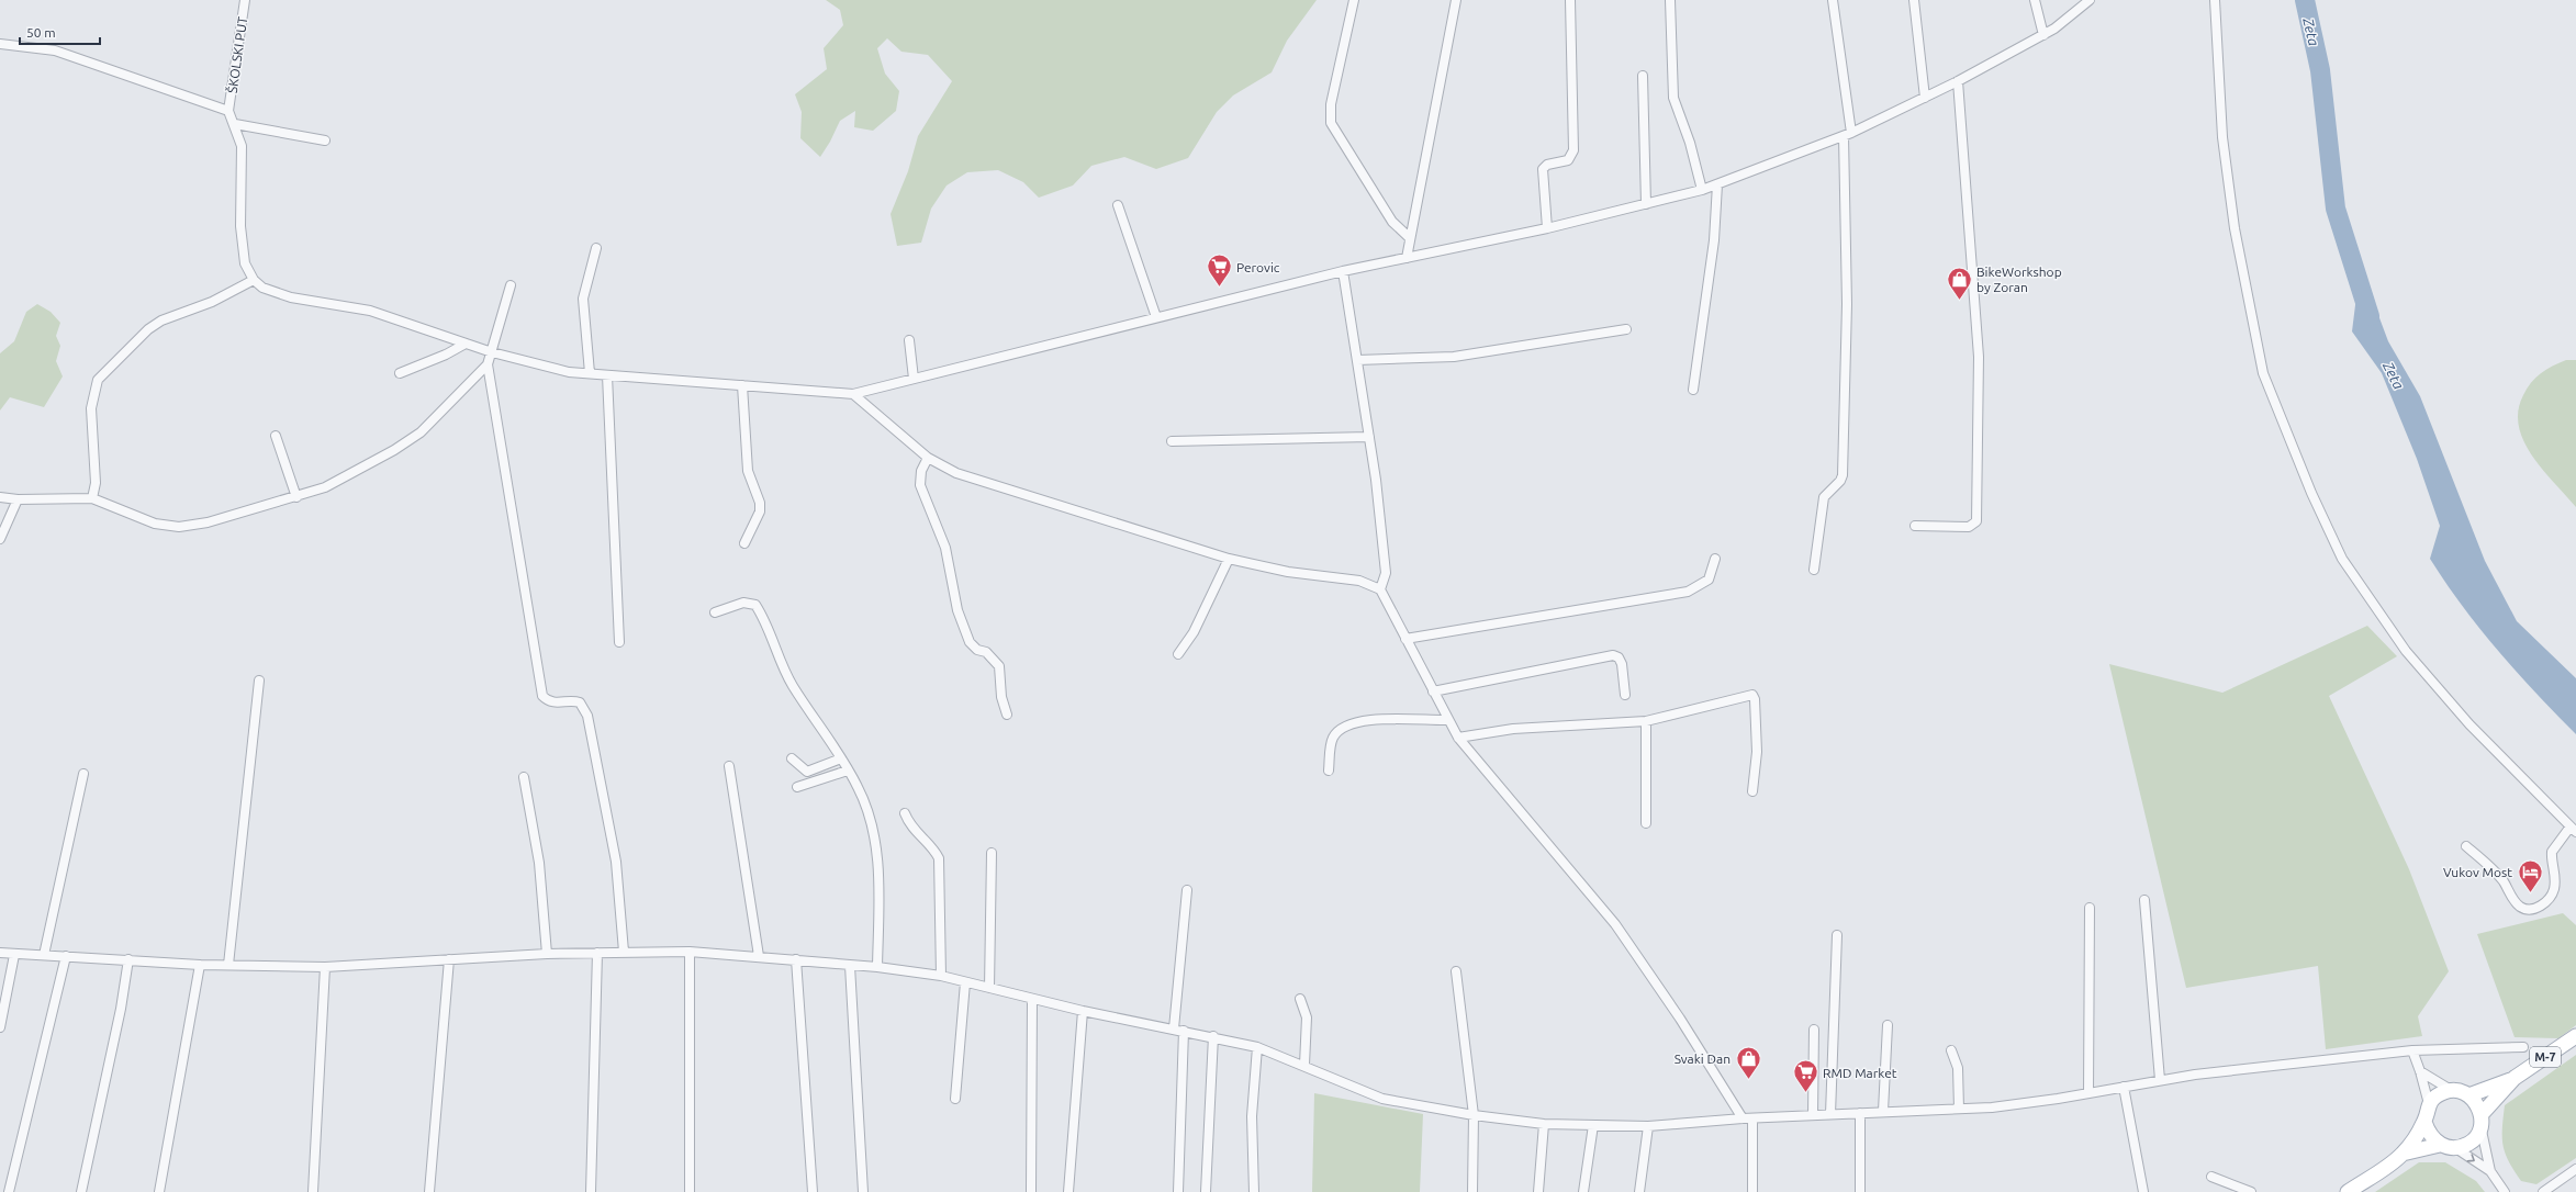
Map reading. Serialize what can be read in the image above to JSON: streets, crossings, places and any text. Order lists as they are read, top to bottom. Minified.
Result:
{"streets":{"main road":["M-7"],"street":["ŠKOLSKI PUT"]},"water":["Zeta"],"places":{"supermarket":["Perovic","RMD Market"],"shop":["BikeWorkshop by Zoran","Svaki Dan"],"hotel":["Vukov Most"]},"scale_bar":"50 m"}
